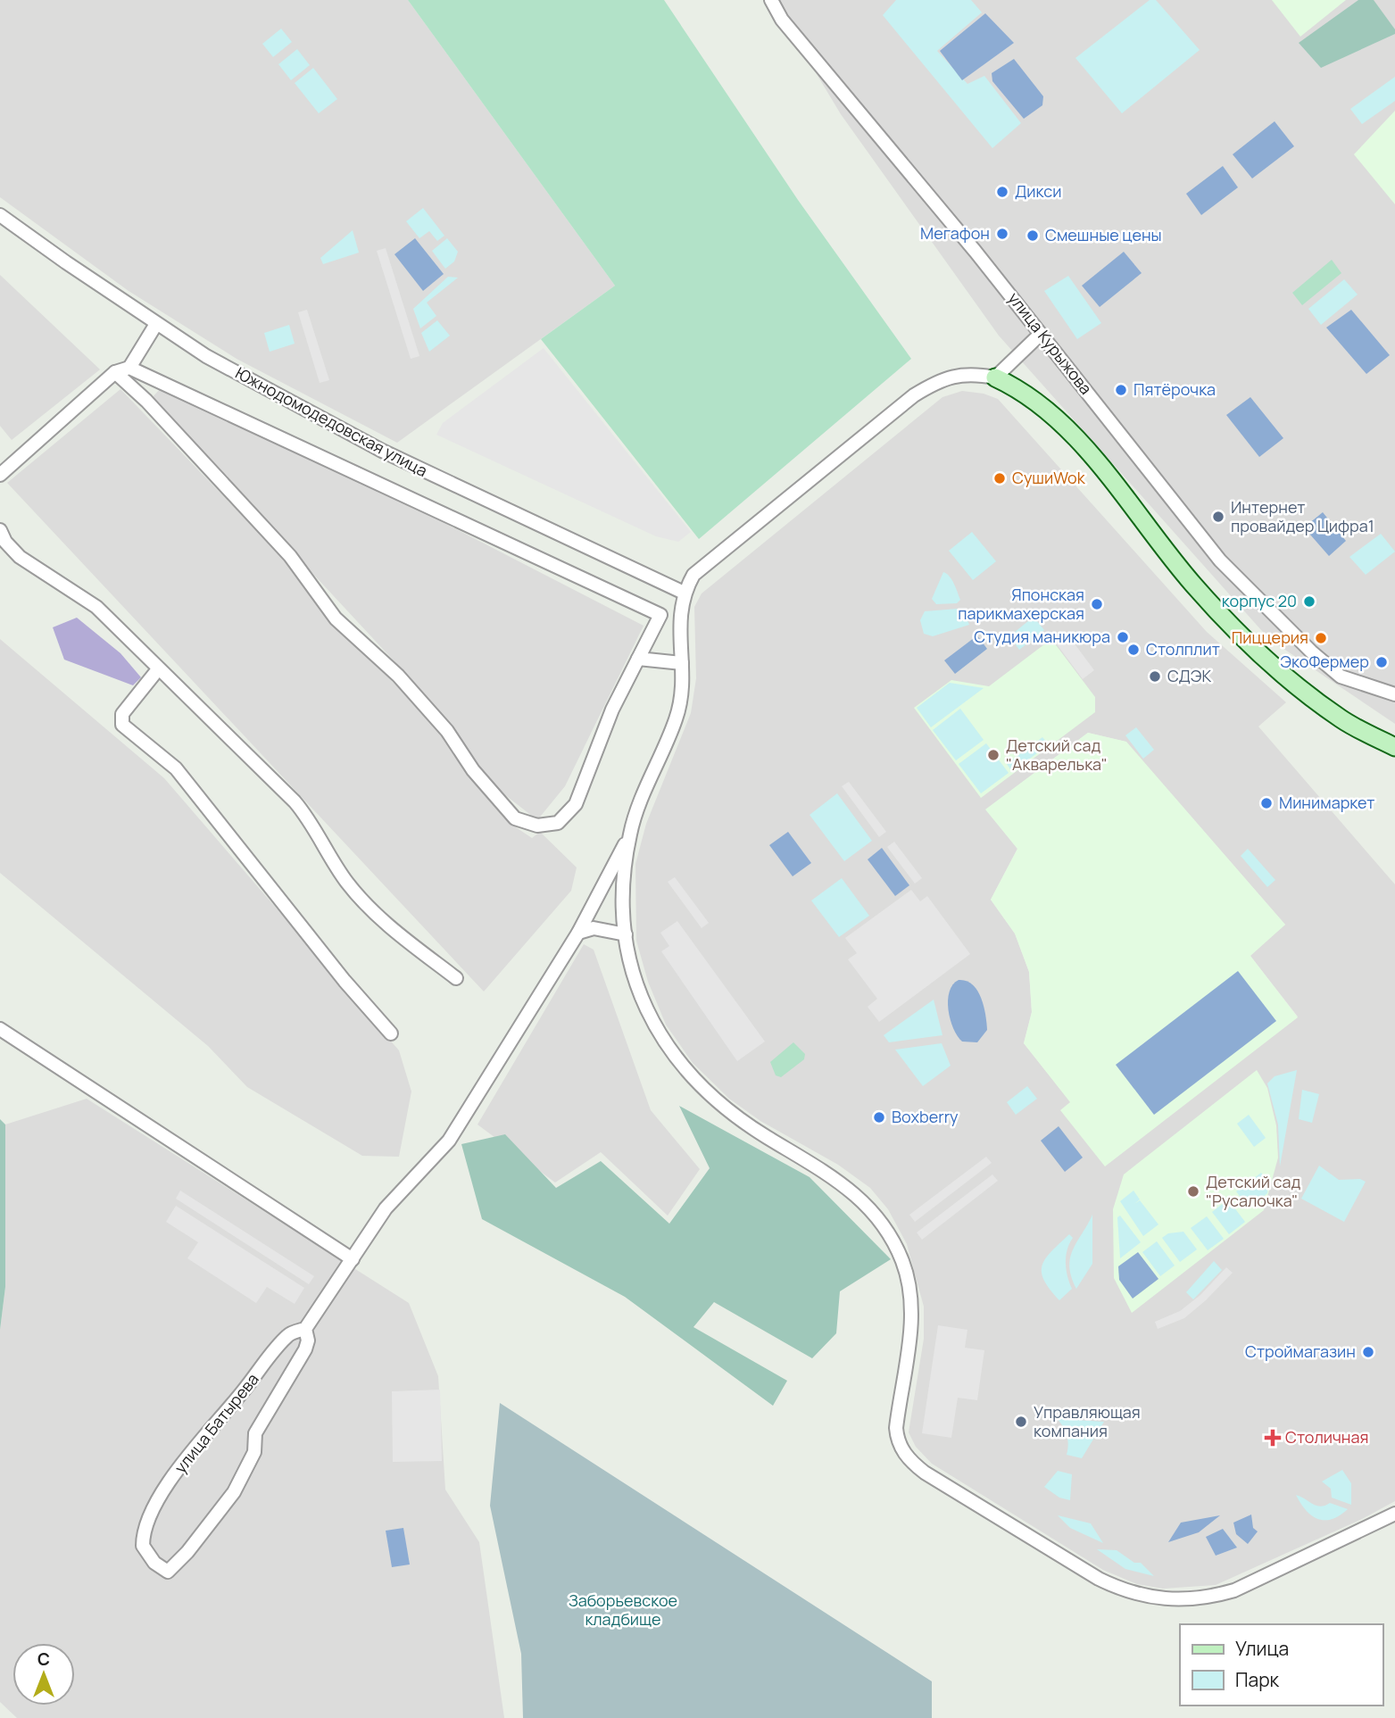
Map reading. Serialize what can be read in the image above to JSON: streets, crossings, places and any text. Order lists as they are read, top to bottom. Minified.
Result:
{"streets":{"street":["улица Курыжова","Южнодомодедовская улица","улица Батырева"]},"parks":["Заборьевское кладбище"],"places":{"other":["Дикси","Мегафон","Смешные цены","Пятёрочка","СушиWok","Интернет провайдер Цифра1","корпус 20","Японская парикмахерская","Студия маникюра","Пиццерия","Столплит","ЭкоФермер","СДЭК","Детский сад \"Акварелька\"","Минимаркет","Boxberry","Детский сад \"Русалочка\"","Строймагазин","Управляющая компания"],"health":["Столичная"]},"legend":["Улица","Парк"],"north":"top"}
